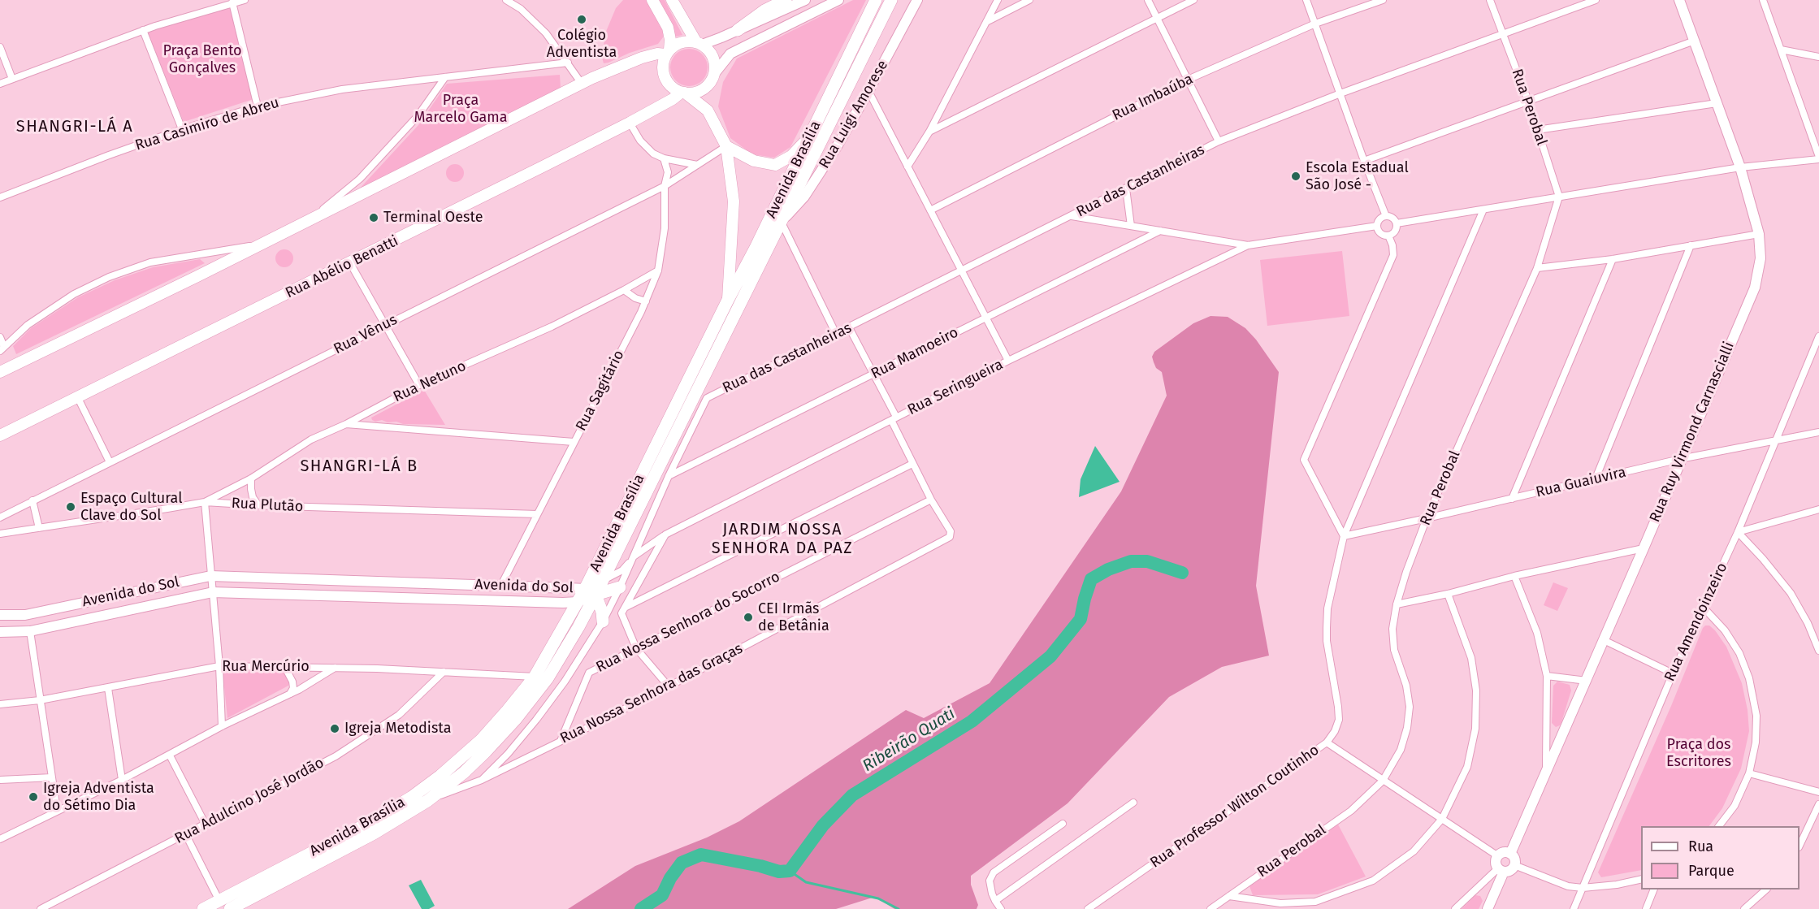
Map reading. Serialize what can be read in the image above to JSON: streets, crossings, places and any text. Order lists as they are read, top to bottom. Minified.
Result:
{"streets":{"highway":["Avenida Brasília"],"main road":["Rua Abélio Benatti"],"street":["Rua Imbaúba","Rua Perobal","Rua Luigi Amorese","Rua Casimiro de Abreu","Rua das Castanheiras","Rua Vênus","Rua Mamoeiro","Rua Netuno","Rua Seringueira","Rua Sagitário","Rua Ruy Virmond Carnascialli","Rua Guaiuvira","Rua Plutão","Avenida do Sol","Rua Nossa Senhora do Socorro","Rua Amendoinzeiro","Rua Mercúrio","Rua Nossa Senhora das Graças","Rua Adulcino José Jordão","Rua Professor Wilton Coutinho"]},"crossings":[["Rua Perobal","Rua das Castanheiras"],["Rua Perobal","Rua Guaiuvira"],["Rua Luigi Amorese","Avenida Brasília"],["Avenida Brasília","Rua das Castanheiras"],["Avenida Brasília","Rua Mamoeiro"],["Avenida Brasília","Rua Seringueira"],["Avenida Brasília","Avenida do Sol"],["Avenida Brasília","Rua Mercúrio"],["Avenida Brasília","Rua Nossa Senhora das Graças"],["Rua Vênus","Rua Sagitário"],["Rua Netuno","Rua Sagitário"],["Rua Netuno","Rua Plutão"],["Rua Sagitário","Rua Plutão"],["Rua Sagitário","Avenida do Sol"],["Rua Ruy Virmond Carnascialli","Rua Guaiuvira"],["Rua Guaiuvira","Rua Amendoinzeiro"],["Rua Guaiuvira","Rua Professor Wilton Coutinho"],["Rua Nossa Senhora do Socorro","Rua Nossa Senhora das Graças"],["Rua Mercúrio","Rua Adulcino José Jordão"]],"districts":["SHANGRI-LÁ A","SHANGRI-LÁ B","JARDIM NOSSA SENHORA DA PAZ"],"water":["Ribeirão Quati"],"parks":["Praça Bento Gonçalves","Praça Marcelo Gama","Praça dos Escritores"],"places":["Colégio Adventista","Escola Estadual São José -","Terminal Oeste","Espaço Cultural Clave do Sol","CEI Irmãs de Betânia","Igreja Metodista","Igreja Adventista do Sétimo Dia"],"legend":["Rua","Parque"]}
